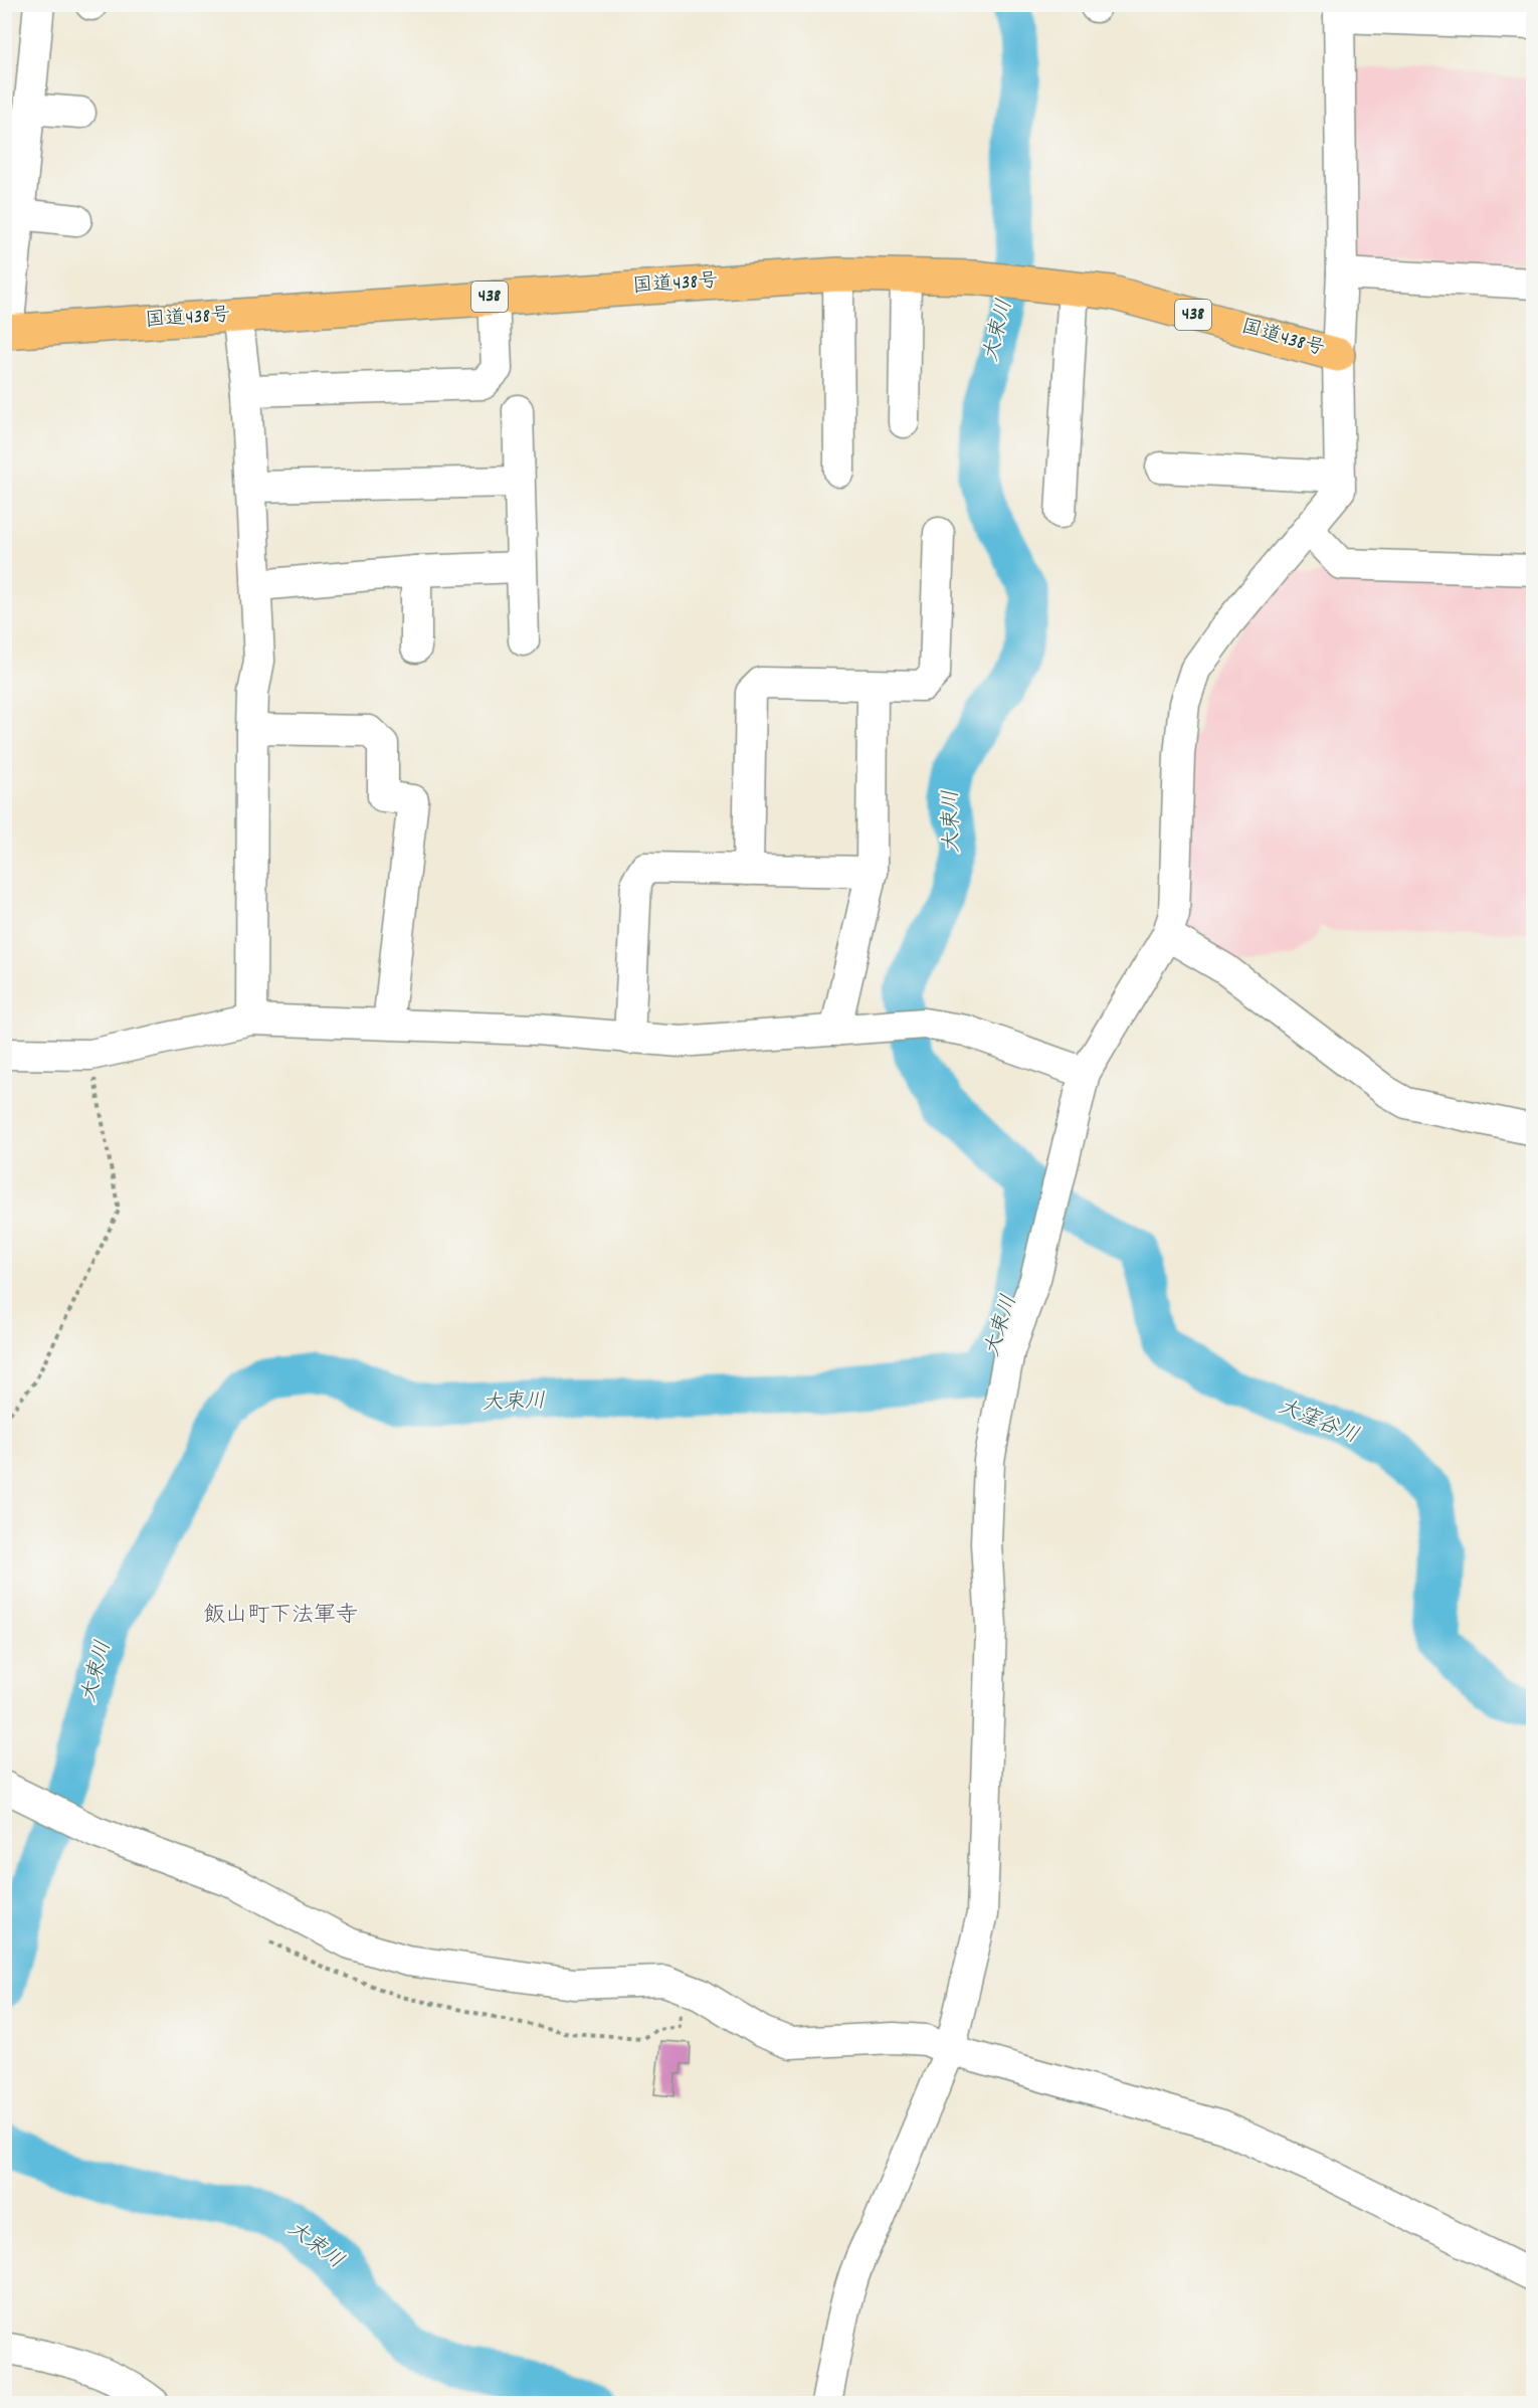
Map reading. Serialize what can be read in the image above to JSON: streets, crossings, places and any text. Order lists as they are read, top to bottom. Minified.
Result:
{"streets":{"highway":["国道438号","438"]},"districts":["飯山町下法軍寺"],"water":["大束川","大窪谷川"]}
